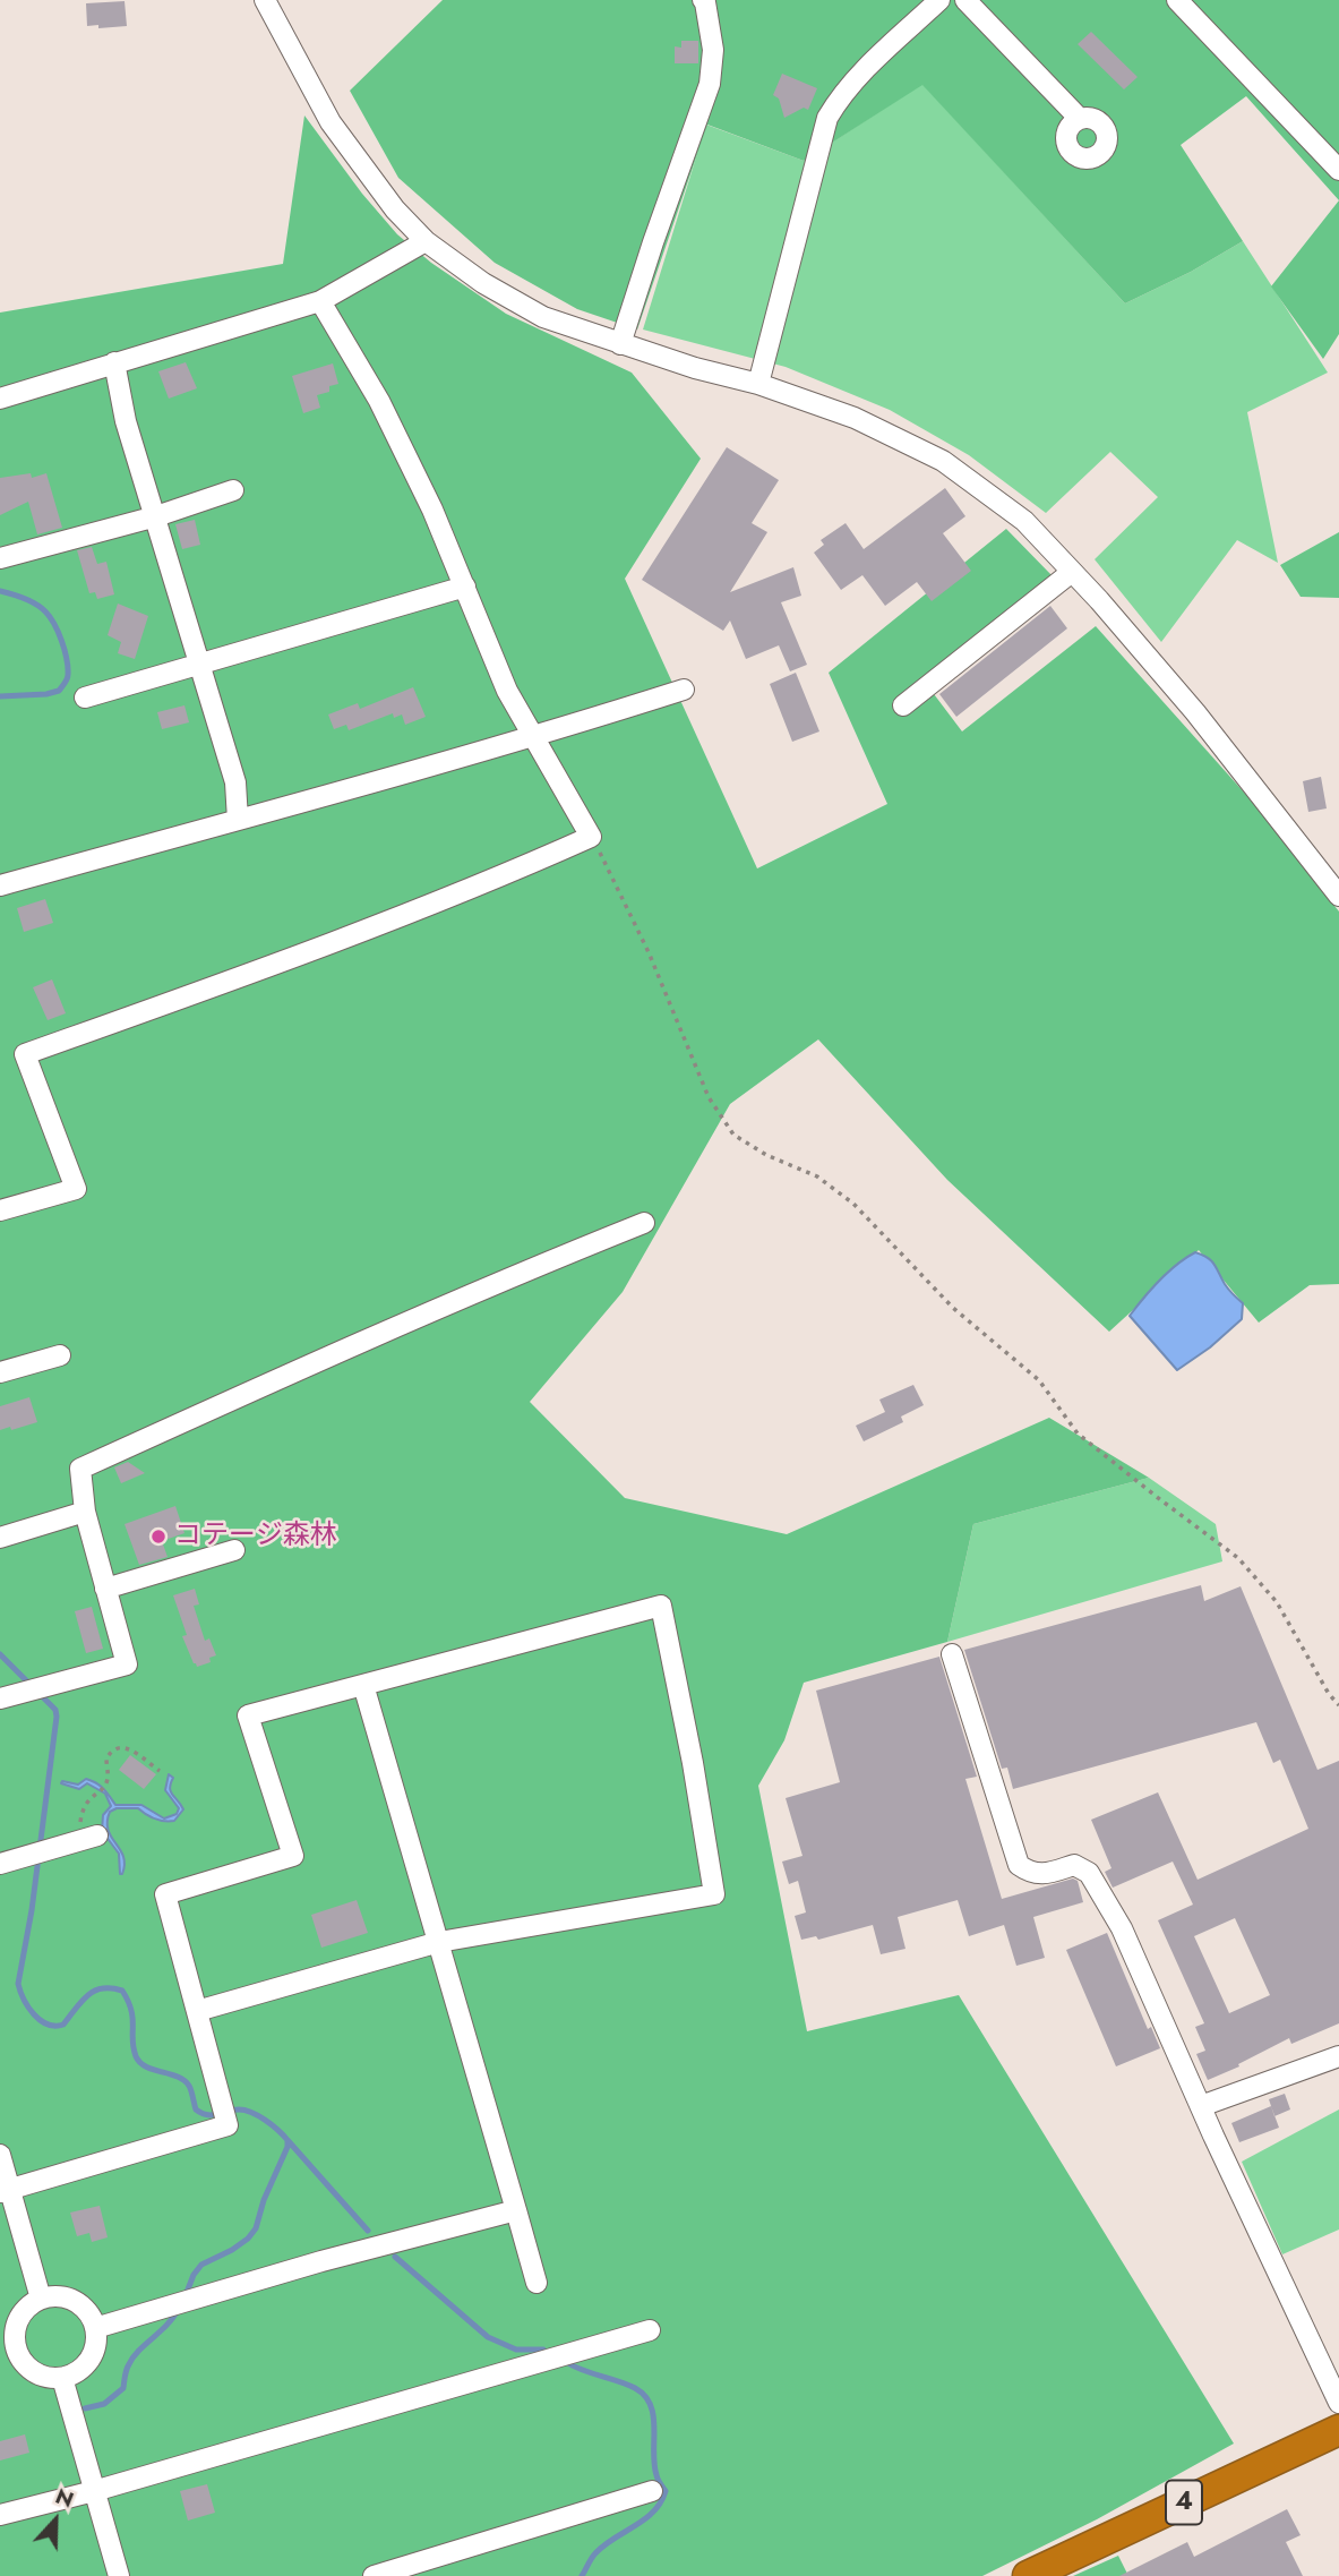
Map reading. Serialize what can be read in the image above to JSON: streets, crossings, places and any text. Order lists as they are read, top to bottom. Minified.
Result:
{"streets":{"highway":["4"]},"places":["コテージ森林"],"north":"top"}
